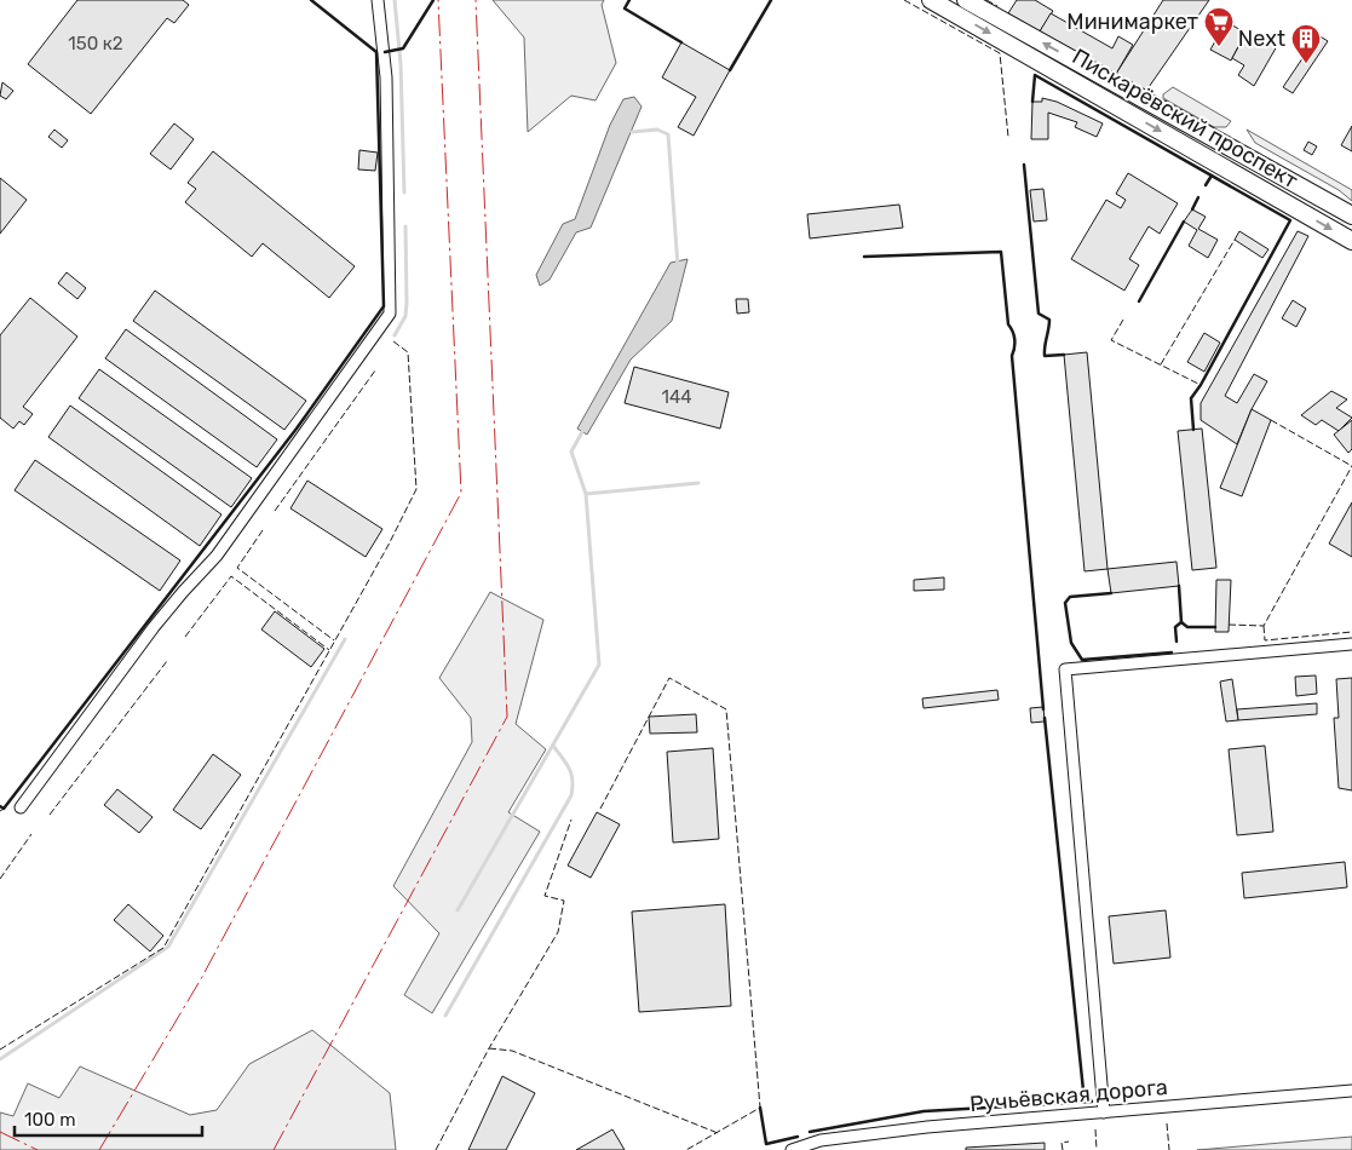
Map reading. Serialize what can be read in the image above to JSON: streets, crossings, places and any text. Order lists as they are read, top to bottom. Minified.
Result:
{"streets":{"main road":["Пискарёвский проспект"],"street":["Ручьёвская дорога"]},"places":{"supermarket":["Минимаркет"],"building":["Next"]},"house_numbers":["150 к2","144"],"scale_bar":"100 m"}
